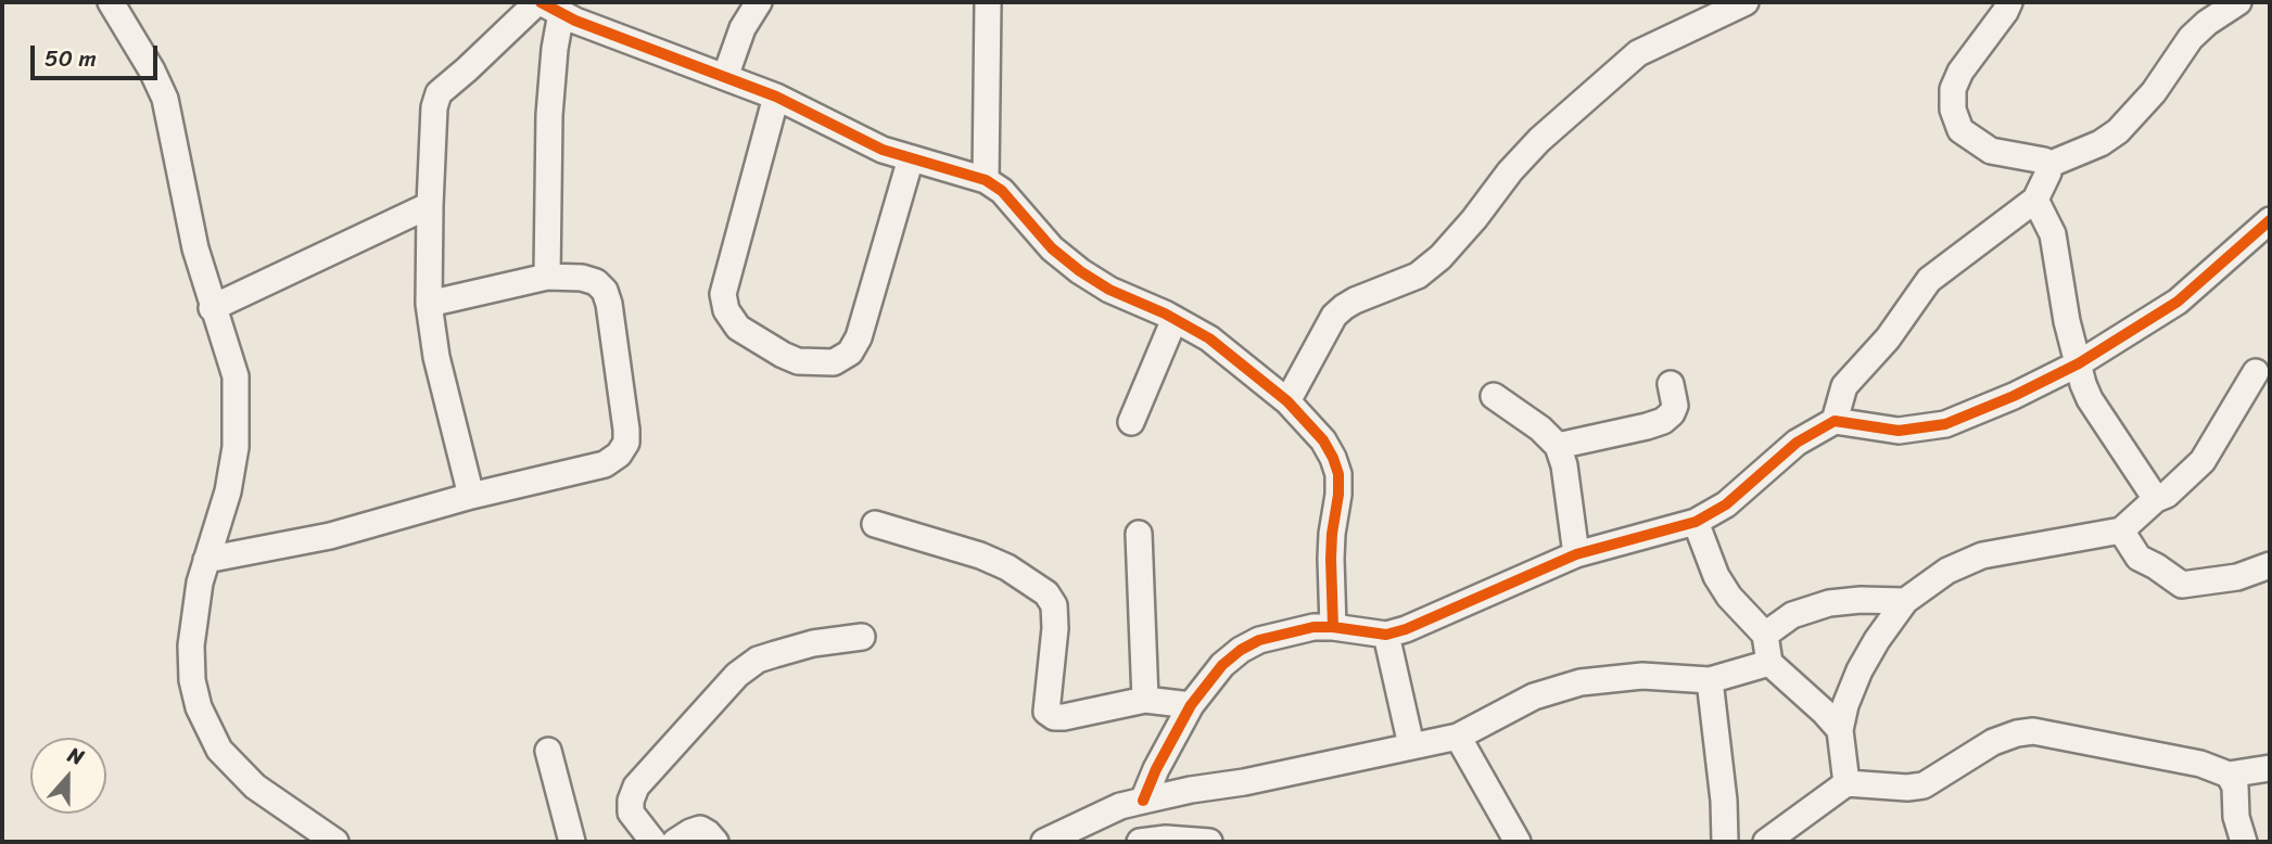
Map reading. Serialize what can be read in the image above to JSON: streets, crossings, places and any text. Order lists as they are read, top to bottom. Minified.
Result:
{"scale_bar":"50 m","north":"top"}
